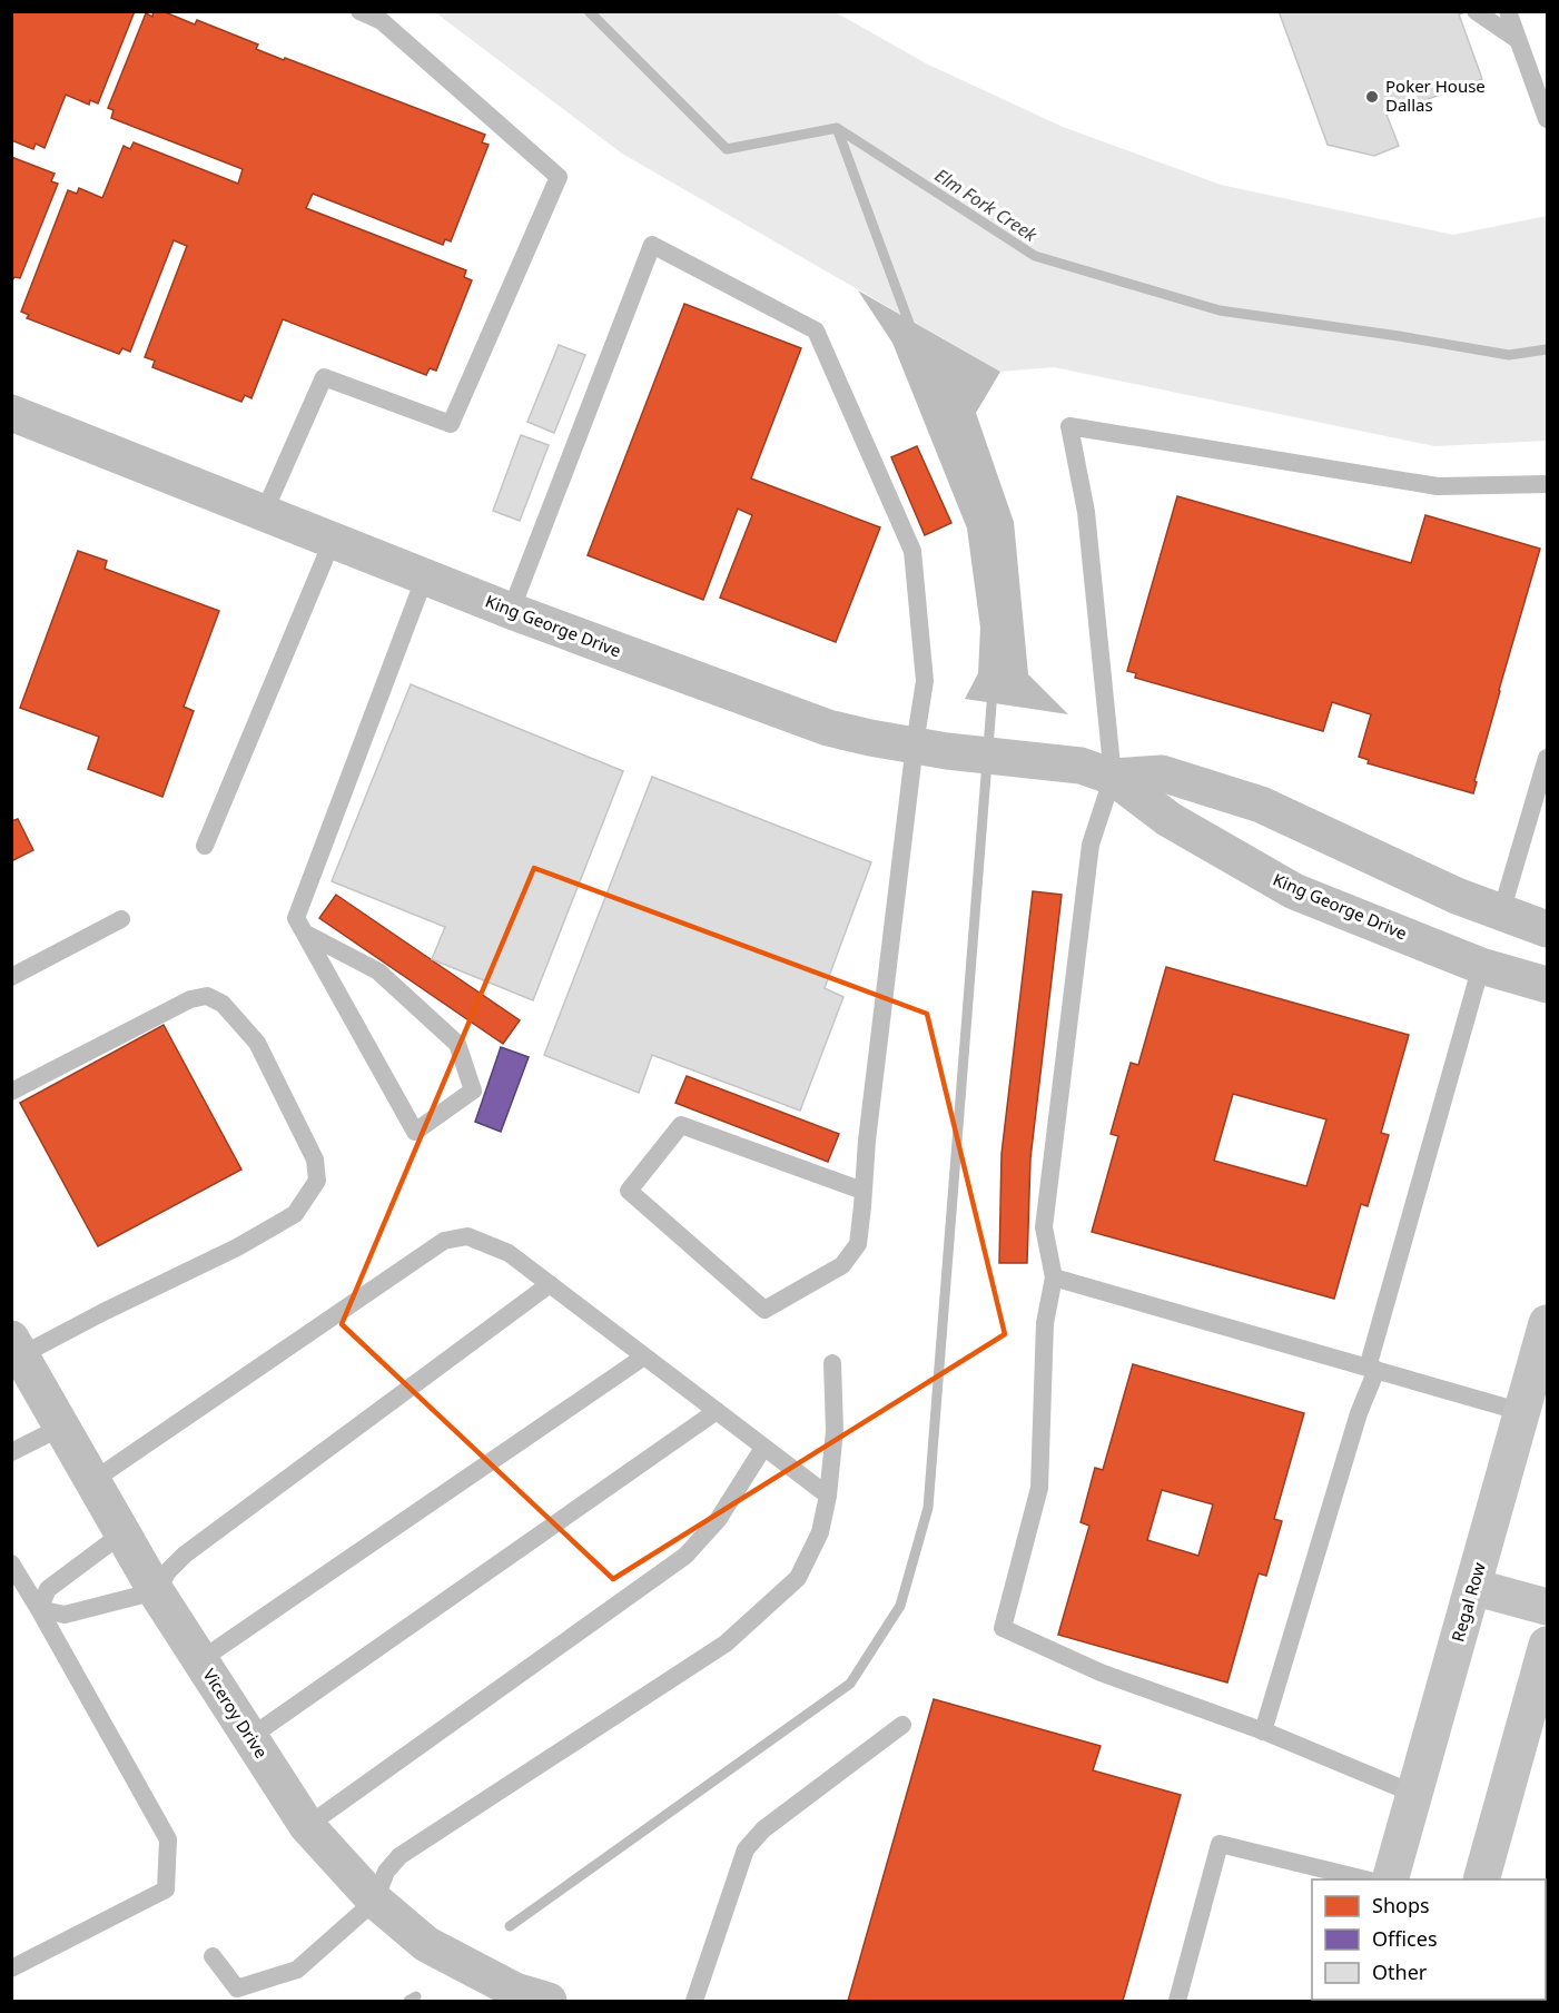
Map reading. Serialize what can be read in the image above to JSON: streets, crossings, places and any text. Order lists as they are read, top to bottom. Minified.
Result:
{"streets":{"main road":["Regal Row"],"street":["King George Drive","Viceroy Drive"]},"water":["Elm Fork Creek"],"places":["Poker House Dallas"],"legend":["Shops","Offices","Other"]}
